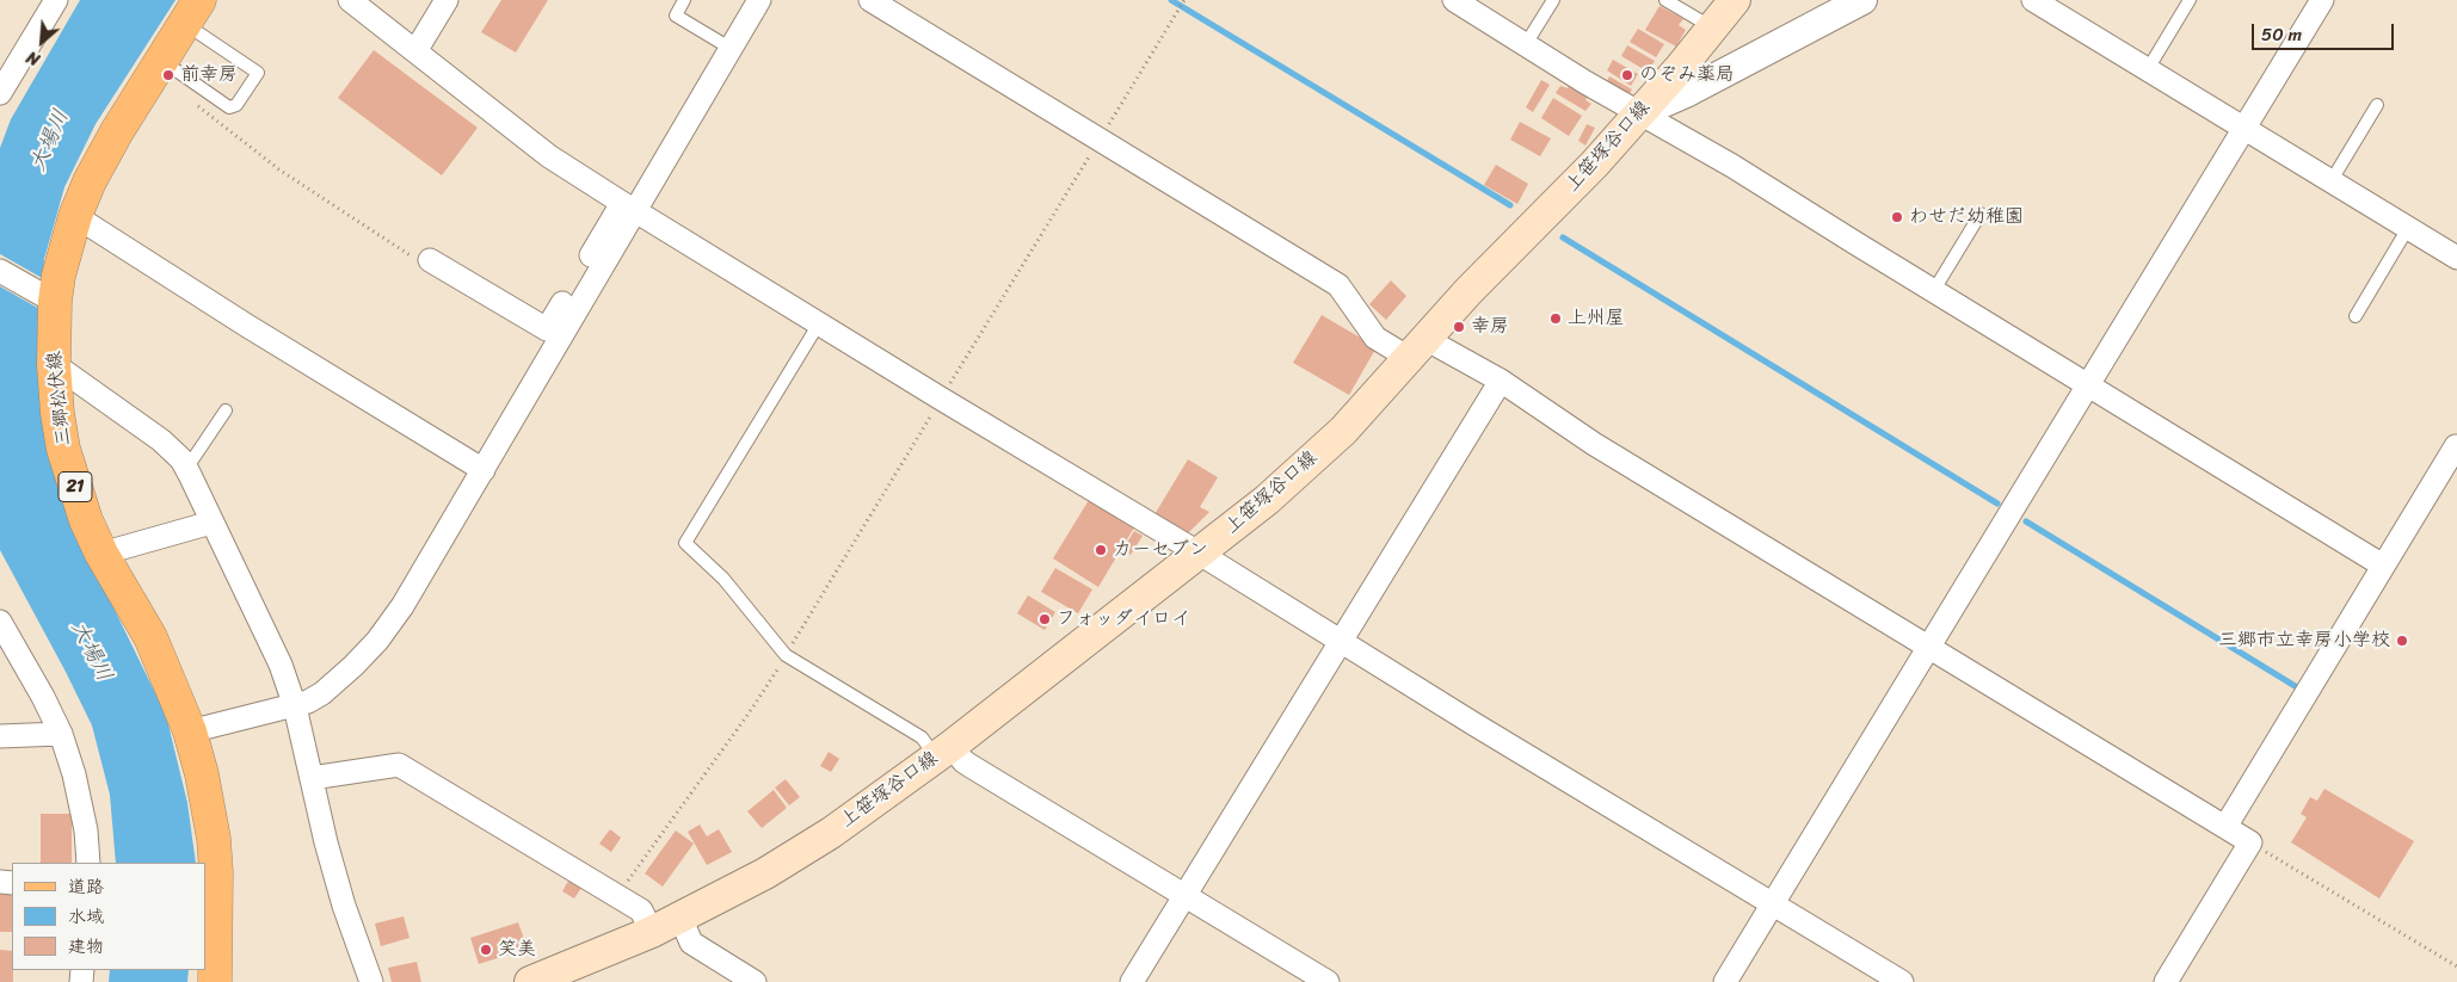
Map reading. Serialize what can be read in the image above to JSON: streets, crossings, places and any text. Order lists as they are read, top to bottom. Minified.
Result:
{"streets":{"main road":["上笹塚谷口線","三郷松伏線","21"]},"water":["大場川"],"places":["前幸房","のぞみ薬局","わせだ幼稚園","上州屋","幸房","カーセブン","フォッダイロイ","三郷市立幸房小学校","笑美"],"legend":["道路","水域","建物"],"scale_bar":"50 m","north":"bottom left"}
